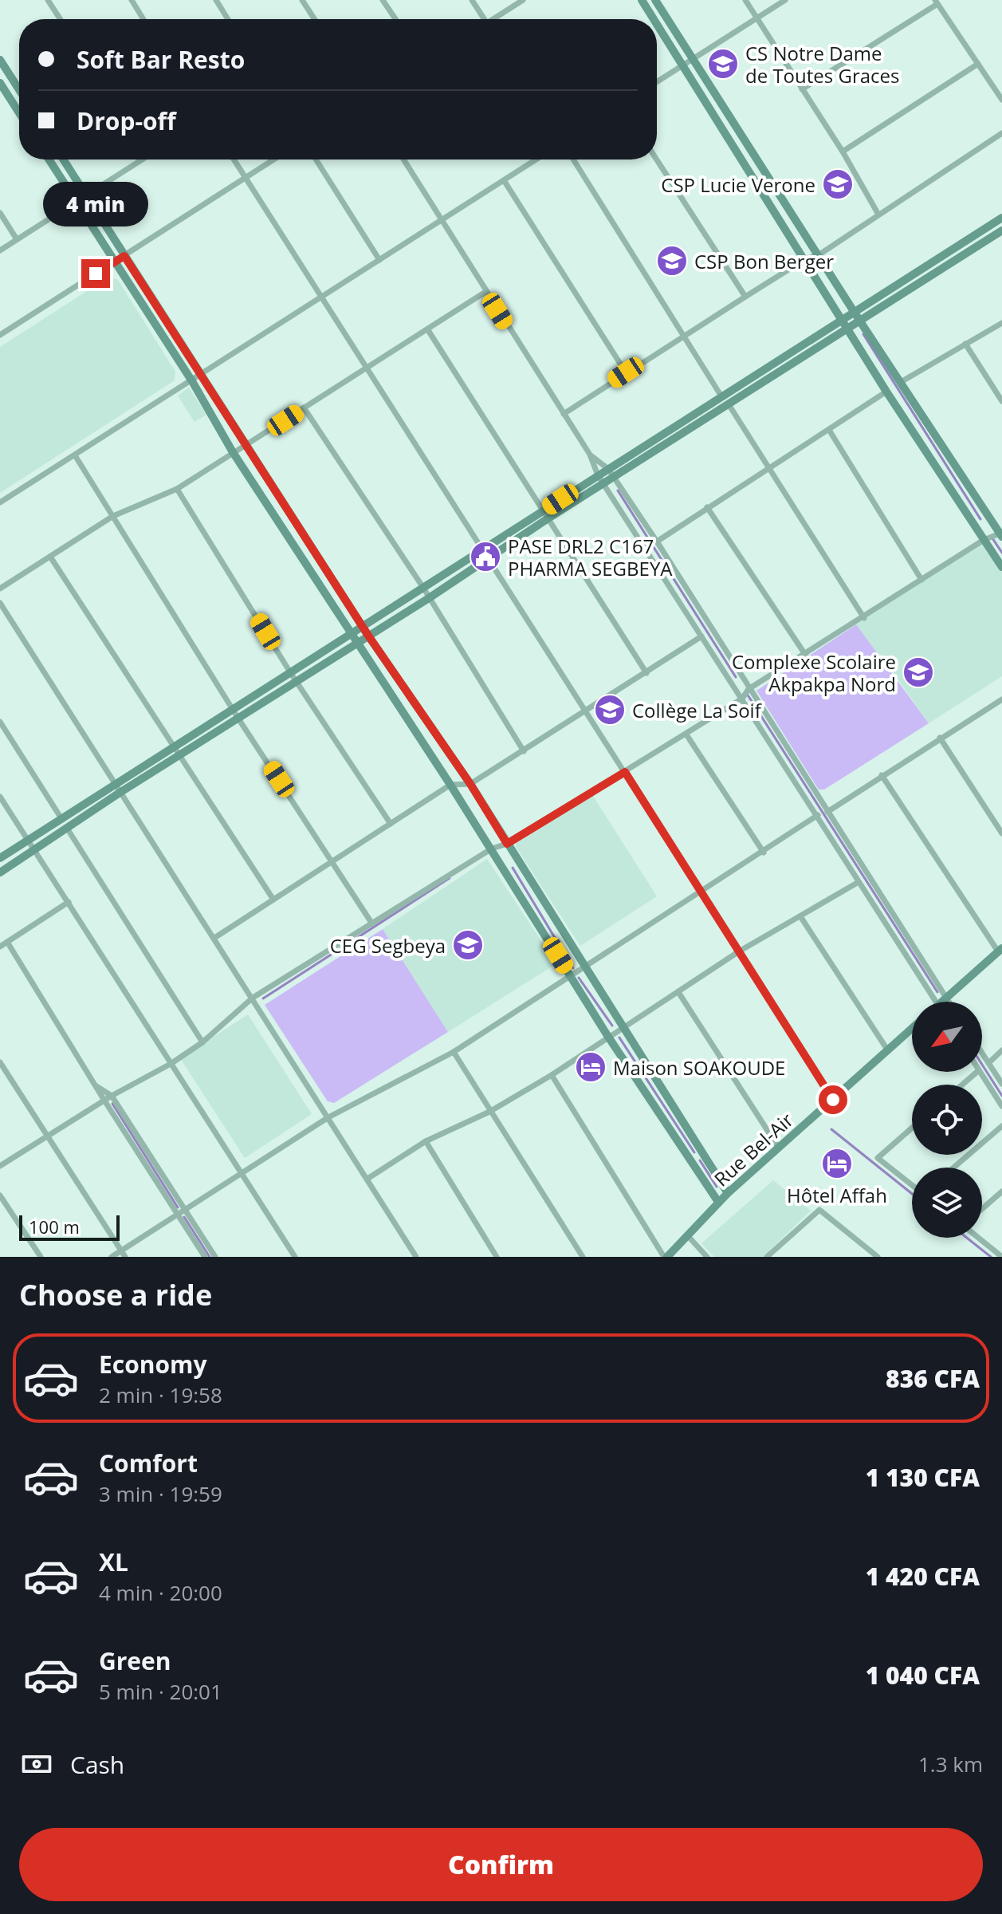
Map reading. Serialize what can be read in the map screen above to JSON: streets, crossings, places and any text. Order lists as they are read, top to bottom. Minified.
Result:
{"streets":{"street":["Rue Bel-Air"]},"places":{"school or university":["CS Notre Dame de Toutes Graces","CSP Lucie Verone","CSP Bon Berger","Complexe Scolaire Akpakpa Nord","Collège La Soif","CEG Segbeya"],"public building":["PASE DRL2 C167 PHARMA SEGBEYA"],"hotel":["Maison SOAKOUDE","Hôtel Affah"]},"scale_bar":"100 m","north":"bottom left","page":{"banner":["Soft Bar Resto","Drop-off"],"bubble":"4 min","scale":"100 m","heading":"Choose a ride","list":[{"name":"Economy","note":"2 min · 19:58","value":"836 CFA"},{"name":"Comfort","note":"3 min · 19:59","value":"1 130 CFA"},{"name":"XL","note":"4 min · 20:00","value":"1 420 CFA"},{"name":"Green","note":"5 min · 20:01","value":"1 040 CFA"}],"pay":["Cash","1.3 km"],"buttons":"Confirm"}}
